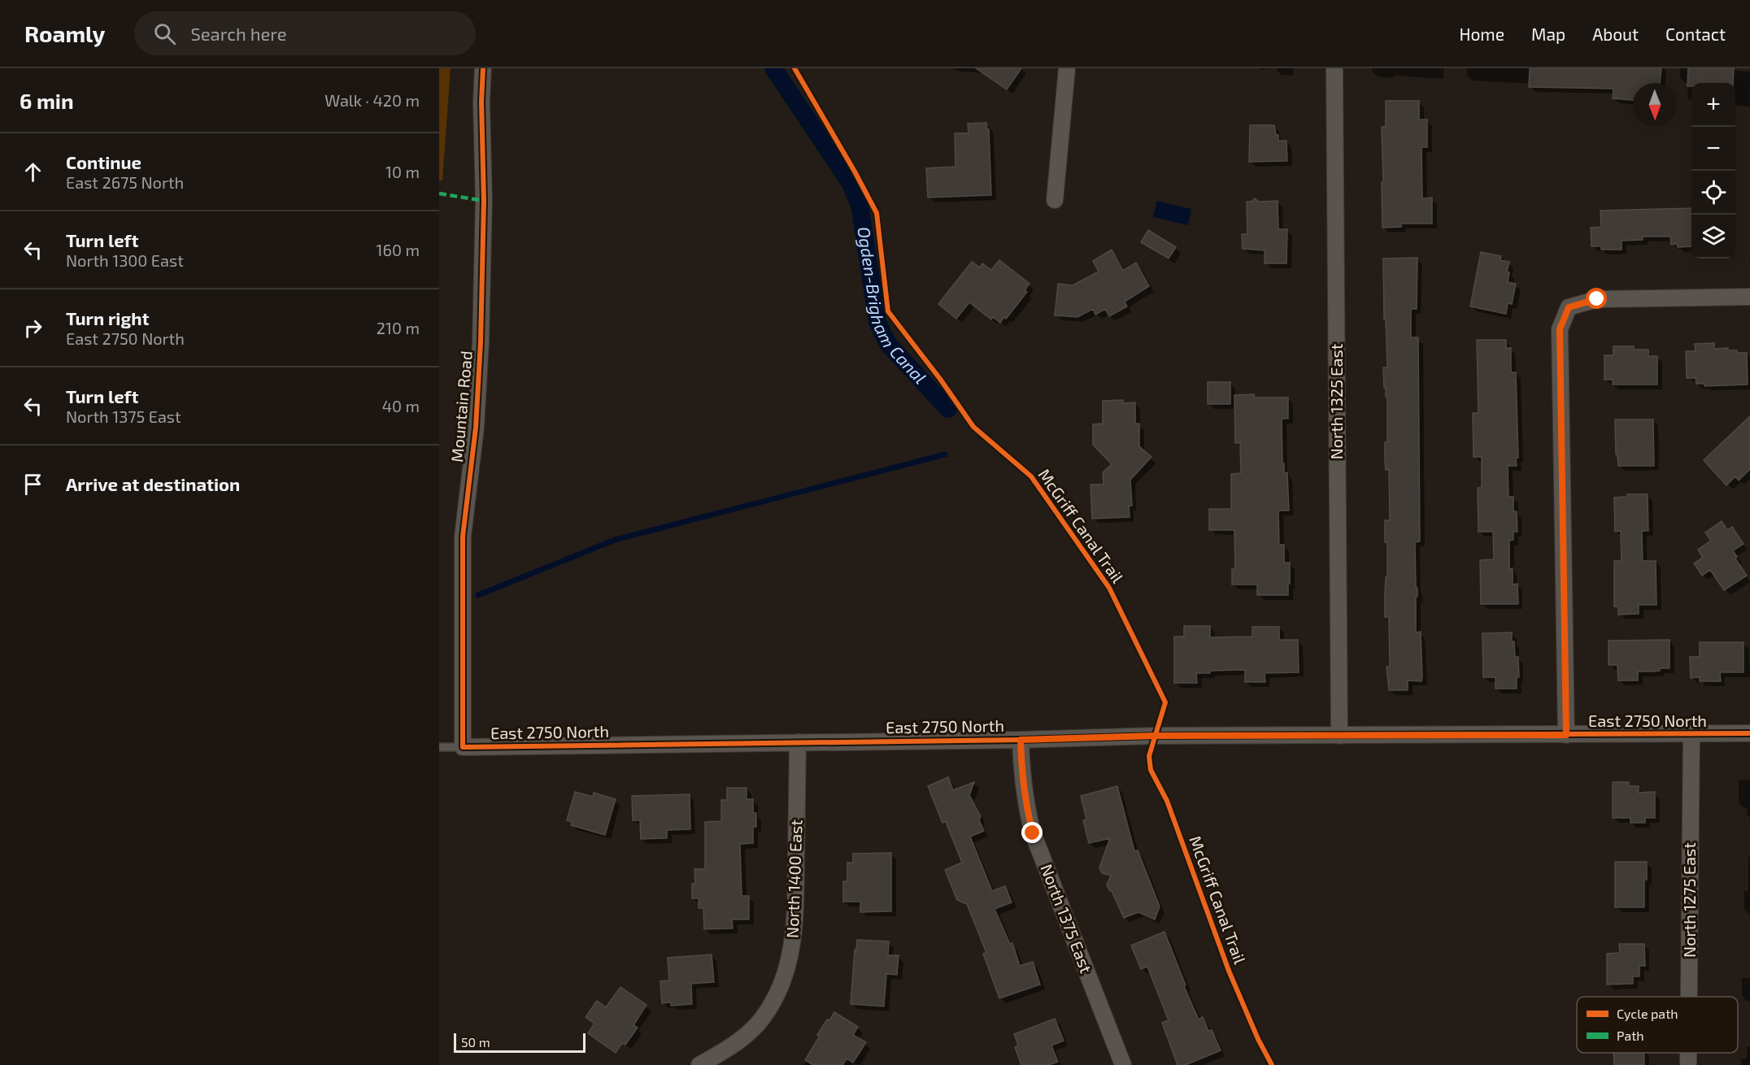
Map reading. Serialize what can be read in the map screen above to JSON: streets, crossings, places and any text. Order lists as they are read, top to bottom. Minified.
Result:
{"streets":{"street":["North 1325 East","Mountain Road","East 2750 North","North 1400 East","North 1275 East","North 1375 East"],"cycle path":["McGriff Canal Trail"]},"crossings":[["North 1325 East","East 2750 North"],["Mountain Road","East 2750 North"],["East 2750 North","North 1400 East"],["East 2750 North","North 1275 East"],["East 2750 North","North 1375 East"]],"water":["Ogden-Brigham Canal"],"legend":["Cycle path","Path"],"scale_bar":"50 m","north":"bottom","page":{"header":"Roamly","search":"Search here","nav":["Home","Map","About","Contact"],"heading":["6 min","Walk · 420 m"],"map_buttons":["+","−"],"list":[["Continue","East 2675 North","10 m"],["Turn left","North 1300 East","160 m"],["Turn right","East 2750 North","210 m"],["Turn left","North 1375 East","40 m"],"Arrive at destination"],"scale":"50 m"}}
